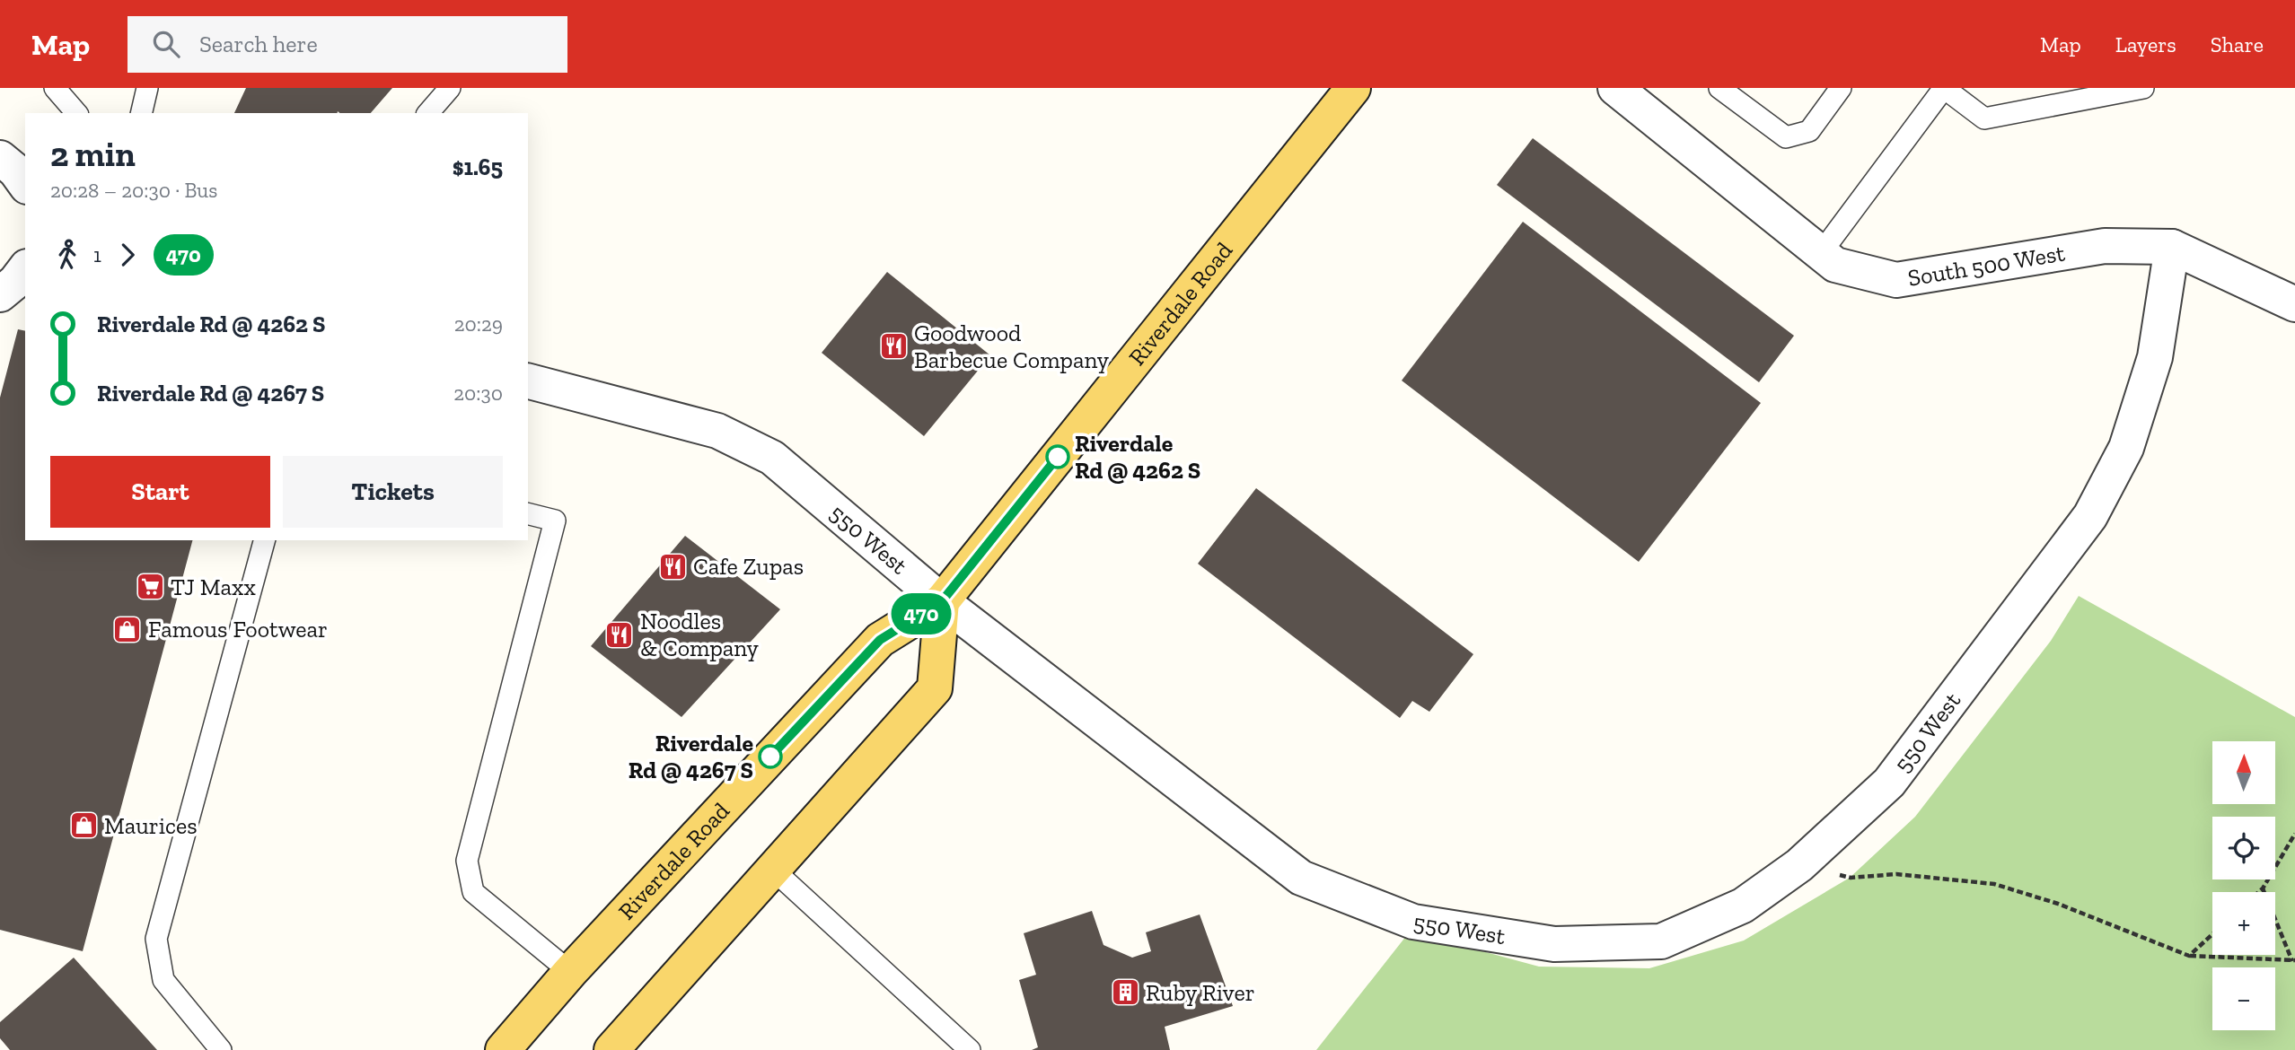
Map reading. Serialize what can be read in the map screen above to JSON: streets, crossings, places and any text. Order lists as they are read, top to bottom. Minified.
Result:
{"streets":{"main road":["Riverdale Road"],"street":["South 500 West","550 West"]},"crossings":[["South 500 West","550 West"],["Riverdale Road","550 West"]],"places":{"restaurant":["Goodwood Barbecue Company","Cafe Zupas","Noodles & Company"],"other":["Riverdale Rd @ 4262 S","Riverdale Rd @ 4267 S"],"supermarket":["TJ Maxx"],"shop":["Famous Footwear","Maurices"],"building":["Ruby River"]},"lines":["bus line 470"],"north":"top","page":{"header":"Map","search":"Search here","nav":["Map","Layers","Share"],"on_map":"470","heading":["2 min","20:28 – 20:30 · Bus","$1.65"],"legs":["1","470"],"list":[{"name":"Riverdale Rd @ 4262 S","value":"20:29"},{"name":"Riverdale Rd @ 4267 S","value":"20:30"}],"buttons":["Start","Tickets"],"map_buttons":["+","−"]}}
